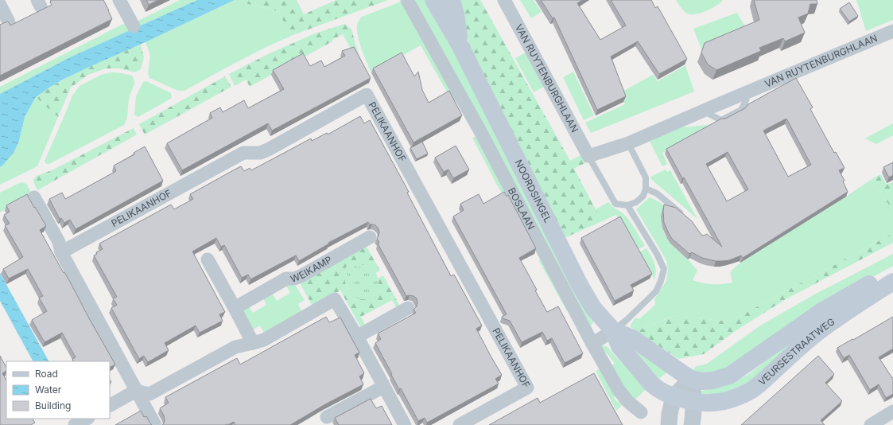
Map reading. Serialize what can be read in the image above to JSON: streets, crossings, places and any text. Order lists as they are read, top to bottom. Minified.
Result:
{"streets":{"main road":["NOORDSINGEL","VEURSESTRAATWEG"],"street":["VAN RUYTENBURGHLAAN","PELIKAANHOF","BOSLAAN","WEIKAMP"]},"crossings":[["NOORDSINGEL","VEURSESTRAATWEG"]],"legend":["Road","Water","Building"]}
